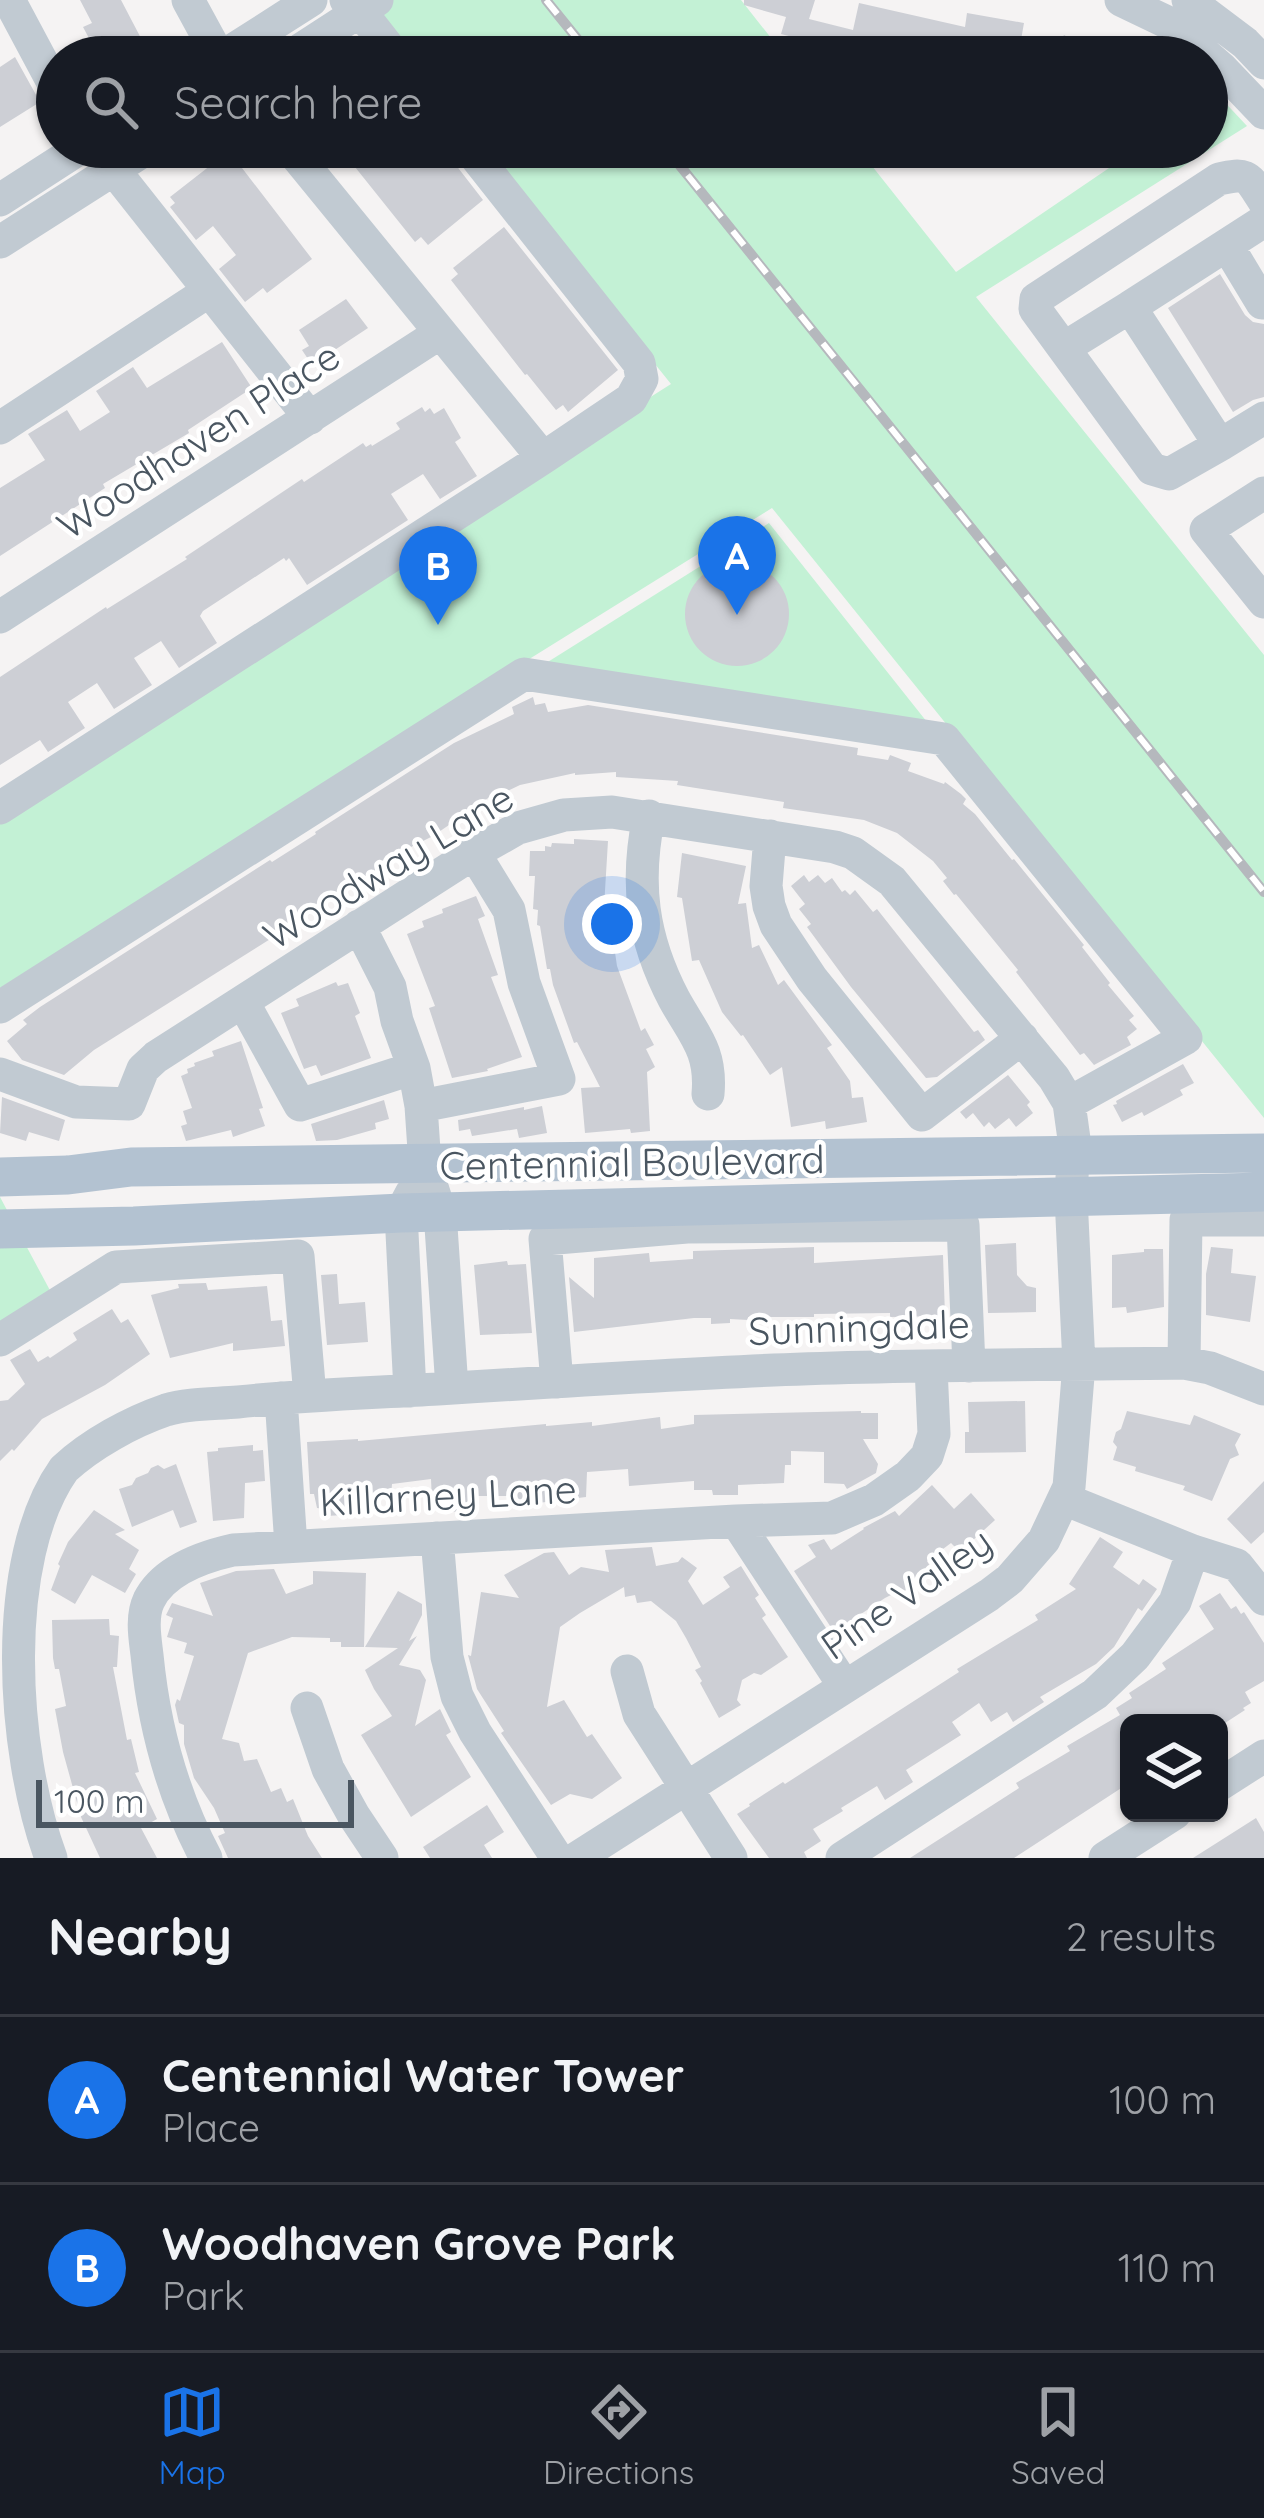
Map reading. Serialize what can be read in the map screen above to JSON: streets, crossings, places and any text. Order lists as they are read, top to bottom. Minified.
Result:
{"streets":{"main road":["Centennial Boulevard"],"street":["Woodhaven Place","Woodway Lane","Sunningdale","Killarney Lane","Pine Valley"]},"crossings":[["Centennial Boulevard","Pine Valley"],["Sunningdale","Killarney Lane"],["Sunningdale","Pine Valley"]],"scale_bar":"100 m","page":{"search":"Search here","pins":["A","B"],"scale":"100 m","heading":["Nearby","2 results"],"list":[{"mark":"A","name":"Centennial Water Tower","note":"Place","value":"100 m"},{"mark":"B","name":"Woodhaven Grove Park","note":"Park","value":"110 m"}],"nav":["Map","Directions","Saved"]}}
